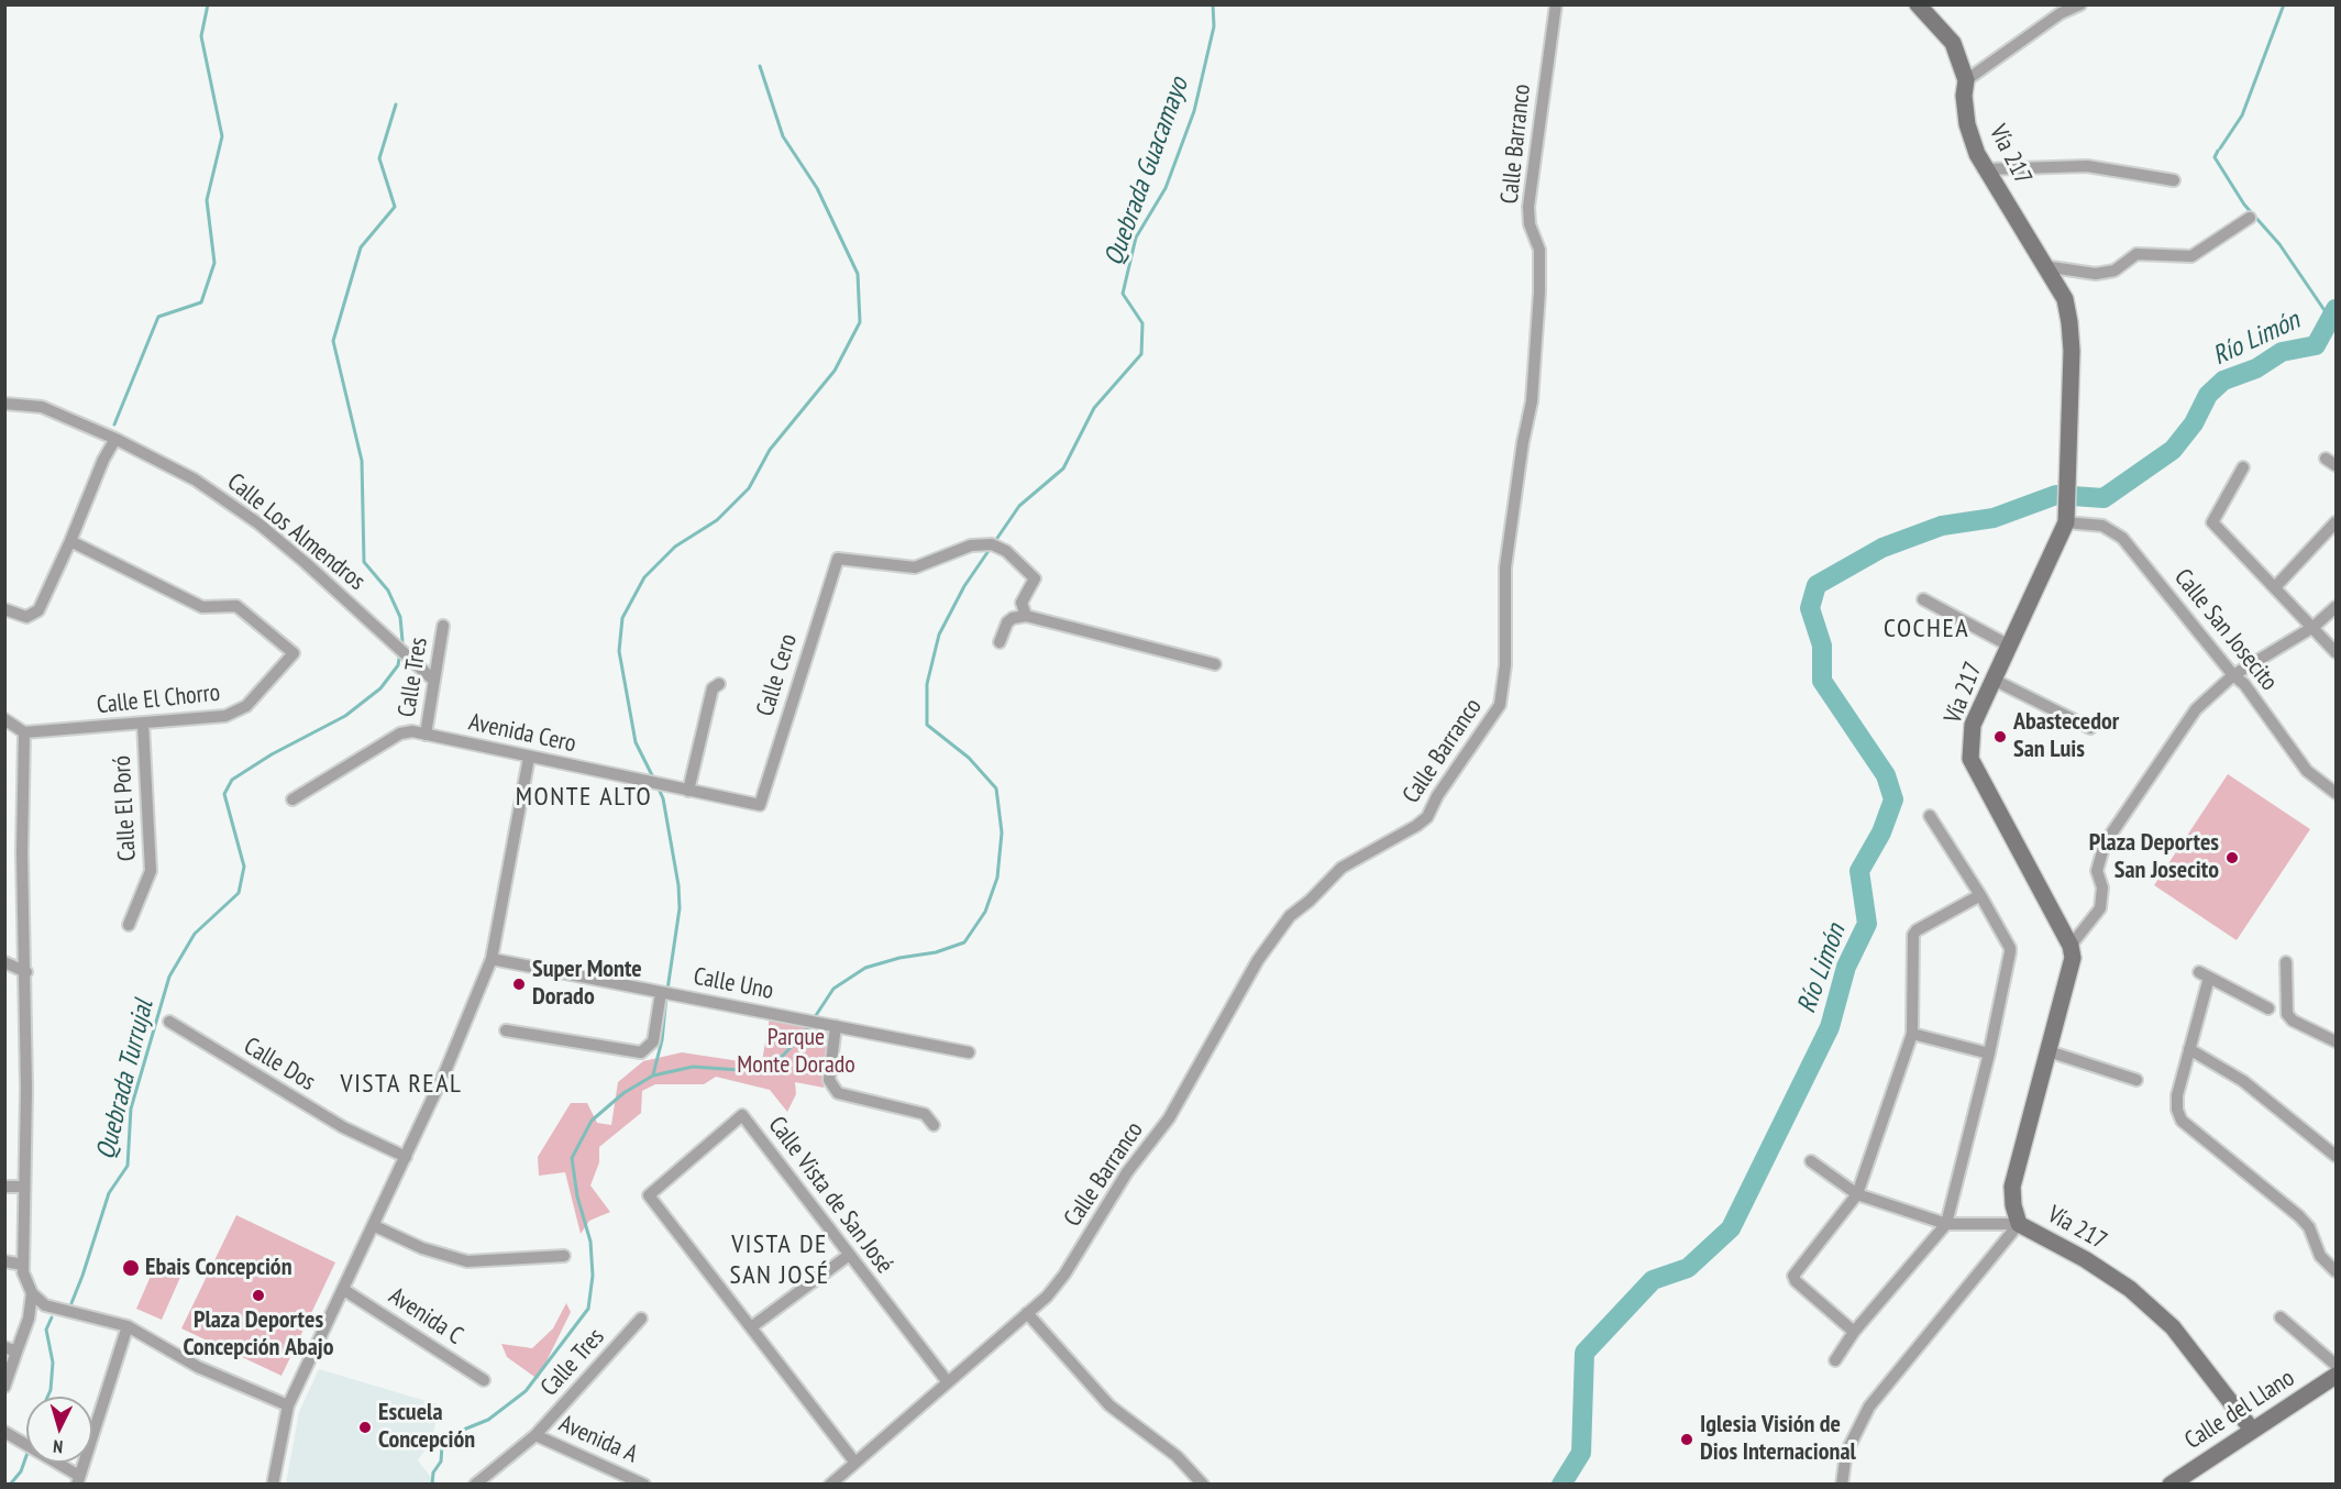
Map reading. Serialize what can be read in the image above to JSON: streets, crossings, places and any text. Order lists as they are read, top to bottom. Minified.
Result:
{"streets":{"main road":["Vía 217","Calle del Llano"],"street":["Calle Barranco","Calle Los Almendros","Calle San Josecito","Calle Cero","Calle Tres","Calle El Chorro","Avenida Cero","Calle El Poró","Calle Uno","Calle Dos","Calle Vista de San José","Avenida C","Avenida A"]},"crossings":[["Calle Barranco","Calle Vista de San José"],["Vía 217","Calle San Josecito"],["Vía 217","Calle del Llano"],["Calle Los Almendros","Calle Tres"],["Calle Cero","Avenida Cero"],["Calle Tres","Avenida Cero"],["Calle Tres","Avenida A"],["Calle El Chorro","Calle El Poró"]],"districts":["COCHEA","MONTE ALTO","VISTA REAL","VISTA DE SAN JOSÉ"],"water":["Quebrada Guacamayo","Río Limón","Quebrada Turrujal"],"parks":["Parque Monte Dorado"],"places":["Abastecedor San Luis","Plaza Deportes San Josecito","Super Monte Dorado","Ebais Concepción","Plaza Deportes Concepción Abajo","Escuela Concepción","Iglesia Visión de Dios Internacional"],"north":"bottom"}
